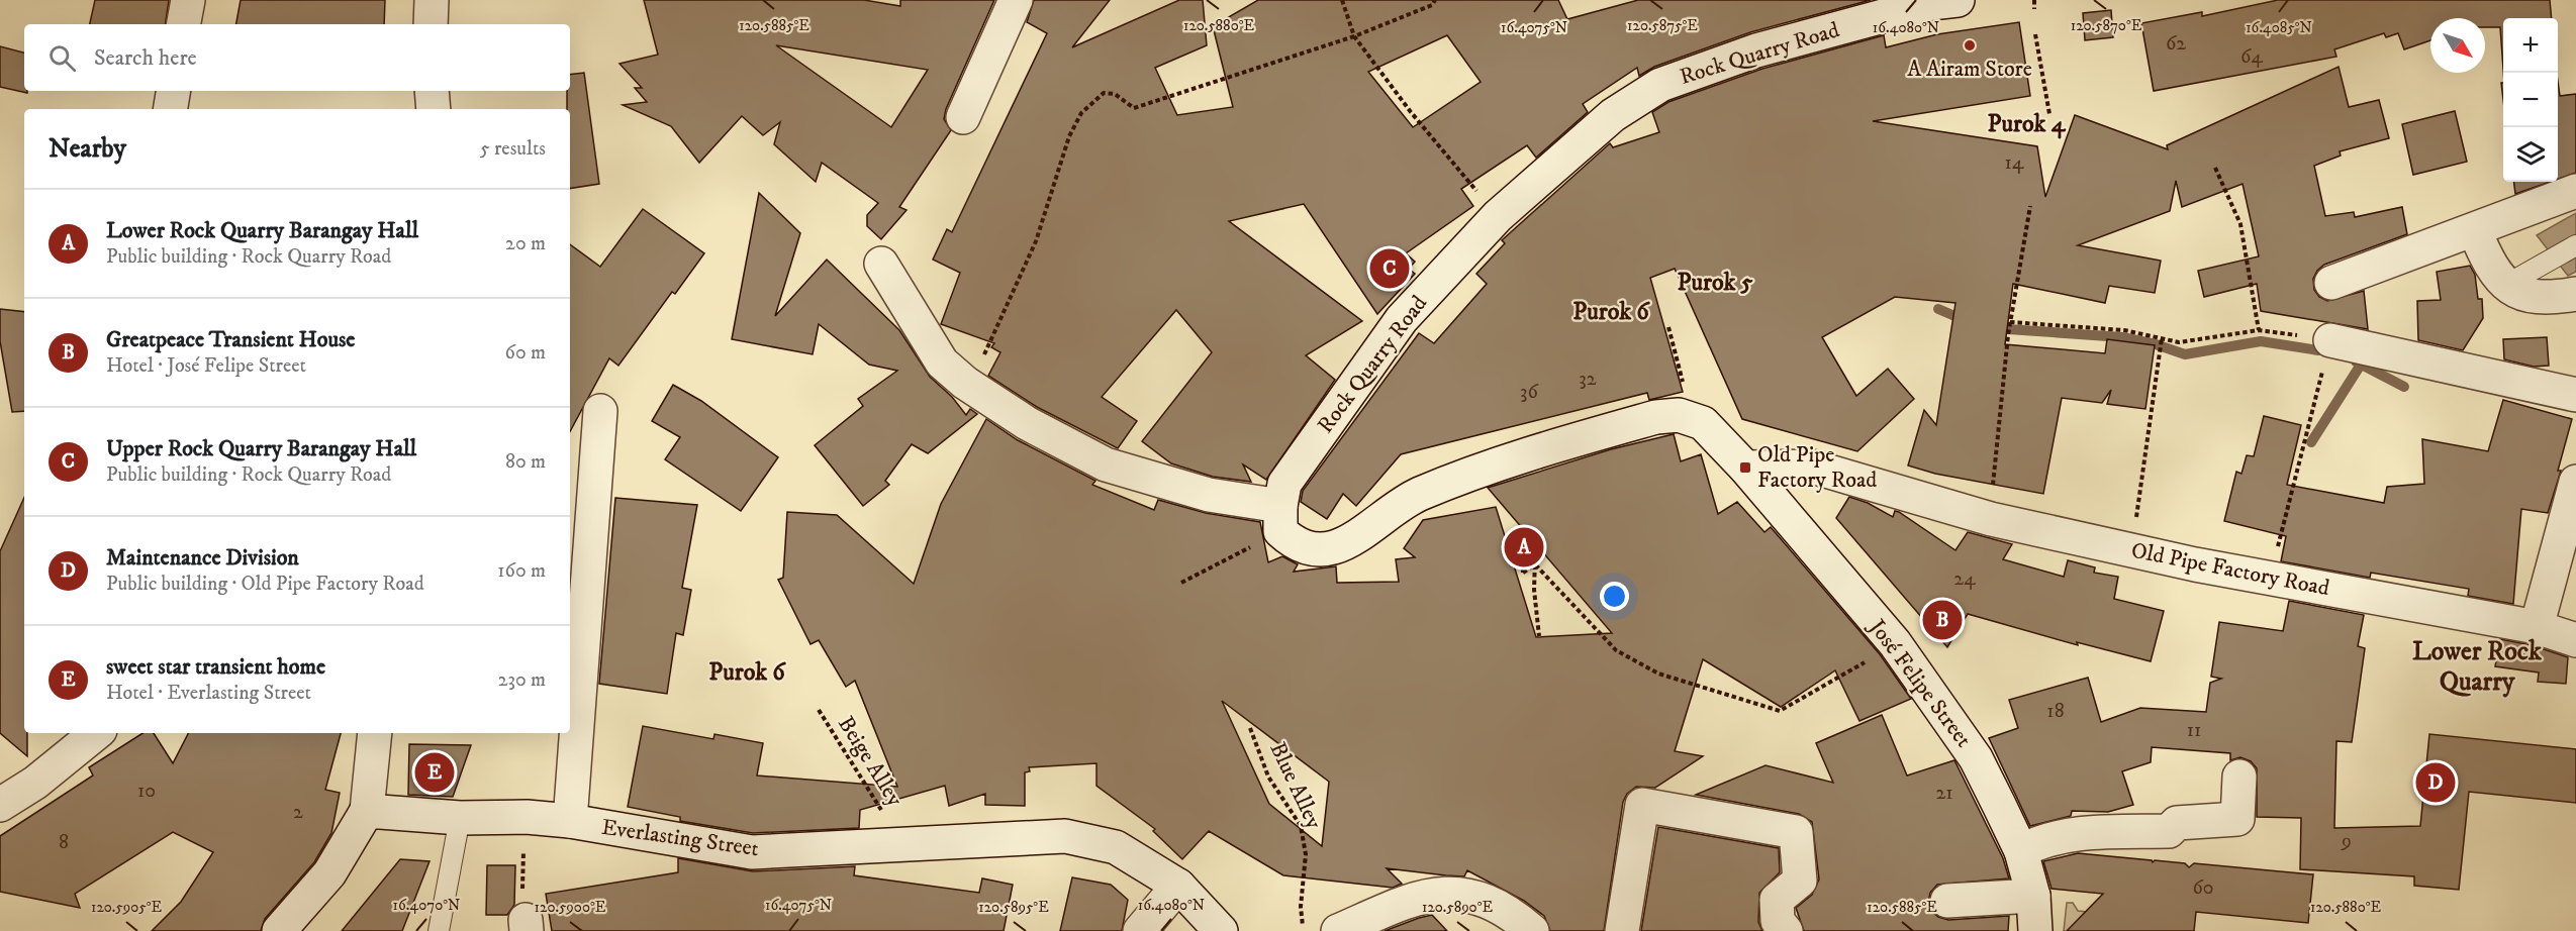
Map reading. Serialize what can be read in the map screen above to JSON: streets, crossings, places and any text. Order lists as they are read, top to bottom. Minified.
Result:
{"streets":{"street":["Rock Quarry Road","Old Pipe Factory Road","José Felipe Street","Everlasting Street"],"path":["Beige Alley","Blue Alley"]},"crossings":[["Old Pipe Factory Road","José Felipe Street"]],"districts":["Purok 4","Purok 5","Purok 6","Lower Rock Quarry","Purok 6"],"places":{"other":["A Airam Store"],"transit":["Old Pipe Factory Road"]},"house_numbers":["62","64","14","32","36","24","18","11","10","21","2","9","8","60"],"north":"bottom right","page":{"map_buttons":["+","−"],"search":"Search here","heading":["Nearby","5 results"],"list":[{"mark":"A","name":"Lower Rock Quarry Barangay Hall","note":"Public building · Rock Quarry Road","value":"20 m"},{"mark":"B","name":"Greatpeace Transient House","note":"Hotel · José Felipe Street","value":"60 m"},{"mark":"C","name":"Upper Rock Quarry Barangay Hall","note":"Public building · Rock Quarry Road","value":"80 m"},{"mark":"D","name":"Maintenance Division","note":"Public building · Old Pipe Factory Road","value":"160 m"},{"mark":"E","name":"sweet star transient home","note":"Hotel · Everlasting Street","value":"230 m"}],"pins":["C","A","B","E","D"]},"coordinates":["120.5885°E","120.5880°E","120.5875°E","120.5870°E","16.4075°N","16.4080°N","16.4085°N","16.4070°N","120.5905°E","120.5900°E","120.5895°E","120.5890°E"]}
